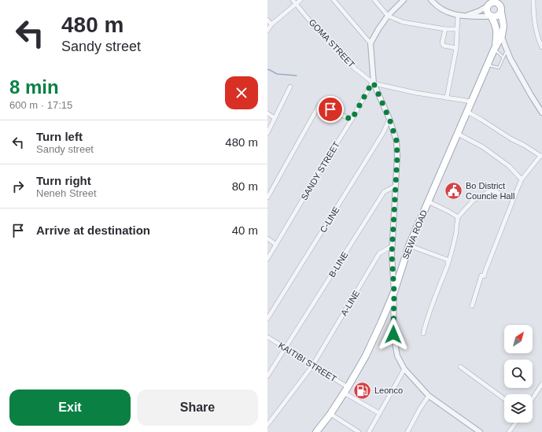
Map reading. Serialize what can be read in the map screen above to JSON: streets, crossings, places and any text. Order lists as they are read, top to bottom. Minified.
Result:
{"streets":{"main road":["SEWA ROAD"],"street":["GOMA STREET","SANDY STREET","C-LINE","B-LINE","A-LINE","KAITIBI STREET"]},"crossings":[["GOMA STREET","SANDY STREET"],["SEWA ROAD","KAITIBI STREET"],["B-LINE","KAITIBI STREET"],["A-LINE","KAITIBI STREET"]],"places":{"public building":["Bo District Councle Hall"],"fuel station":["Leonco"]},"north":"top right","page":{"turn":["480 m","Sandy street"],"heading":["8 min","600 m · 17:15"],"list":[{"name":"Turn left","note":"Sandy street","value":"480 m"},{"name":"Turn right","note":"Neneh Street","value":"80 m"},{"name":"Arrive at destination","value":"40 m"}],"buttons":["Exit","Share"]}}
